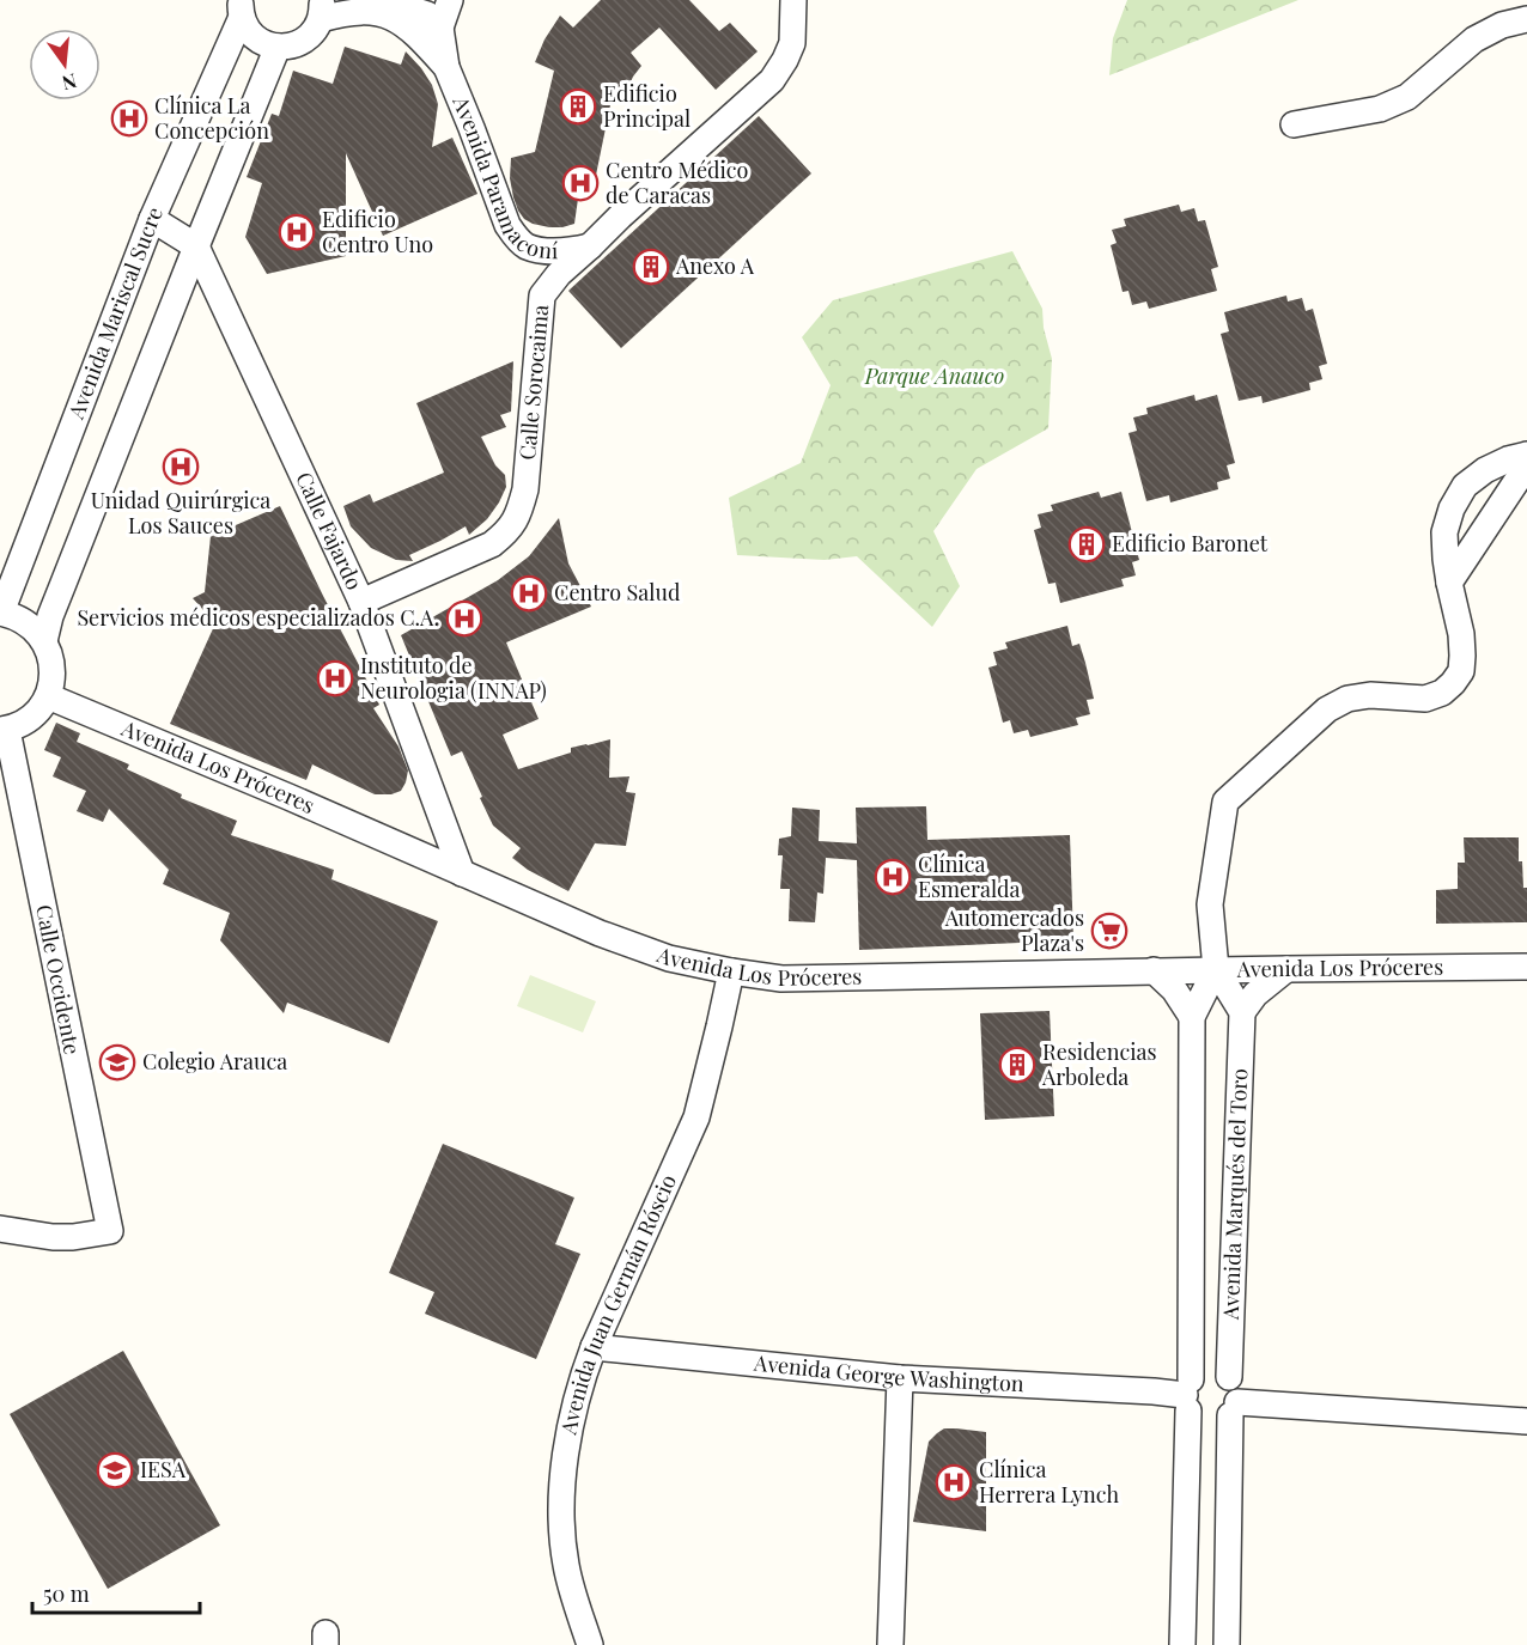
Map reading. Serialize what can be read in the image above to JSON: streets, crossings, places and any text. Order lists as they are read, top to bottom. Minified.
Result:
{"streets":{"street":["Avenida Paramaconí","Avenida Mariscal Sucre","Calle Sorocaima","Calle Fajardo","Avenida Los Próceres","Calle Occidente","Avenida Marqués del Toro","Avenida Juan Germán Róscio","Avenida George Washington"]},"crossings":[["Avenida Paramaconí","Calle Sorocaima"],["Calle Sorocaima","Calle Fajardo"],["Calle Fajardo","Avenida Los Próceres"],["Avenida Los Próceres","Avenida Marqués del Toro"],["Avenida Los Próceres","Avenida Juan Germán Róscio"],["Avenida Marqués del Toro","Avenida George Washington"],["Avenida Juan Germán Róscio","Avenida George Washington"]],"parks":["Parque Anauco"],"places":{"building":["Edificio Principal","Anexo A","Edificio Baronet","Residencias Arboleda"],"hospital":["Clínica La Concepción","Centro Médico de Caracas","Edificio Centro Uno","Unidad Quirúrgica Los Sauces","Centro Salud","Servicios médicos especializados C.A.","Instituto de Neurologia (INNAP)","Clínica Esmeralda","Clínica Herrera Lynch"],"supermarket":["Automercados Plaza's"],"school or university":["Colegio Arauca","IESA"]},"scale_bar":"50 m","north":"bottom"}
